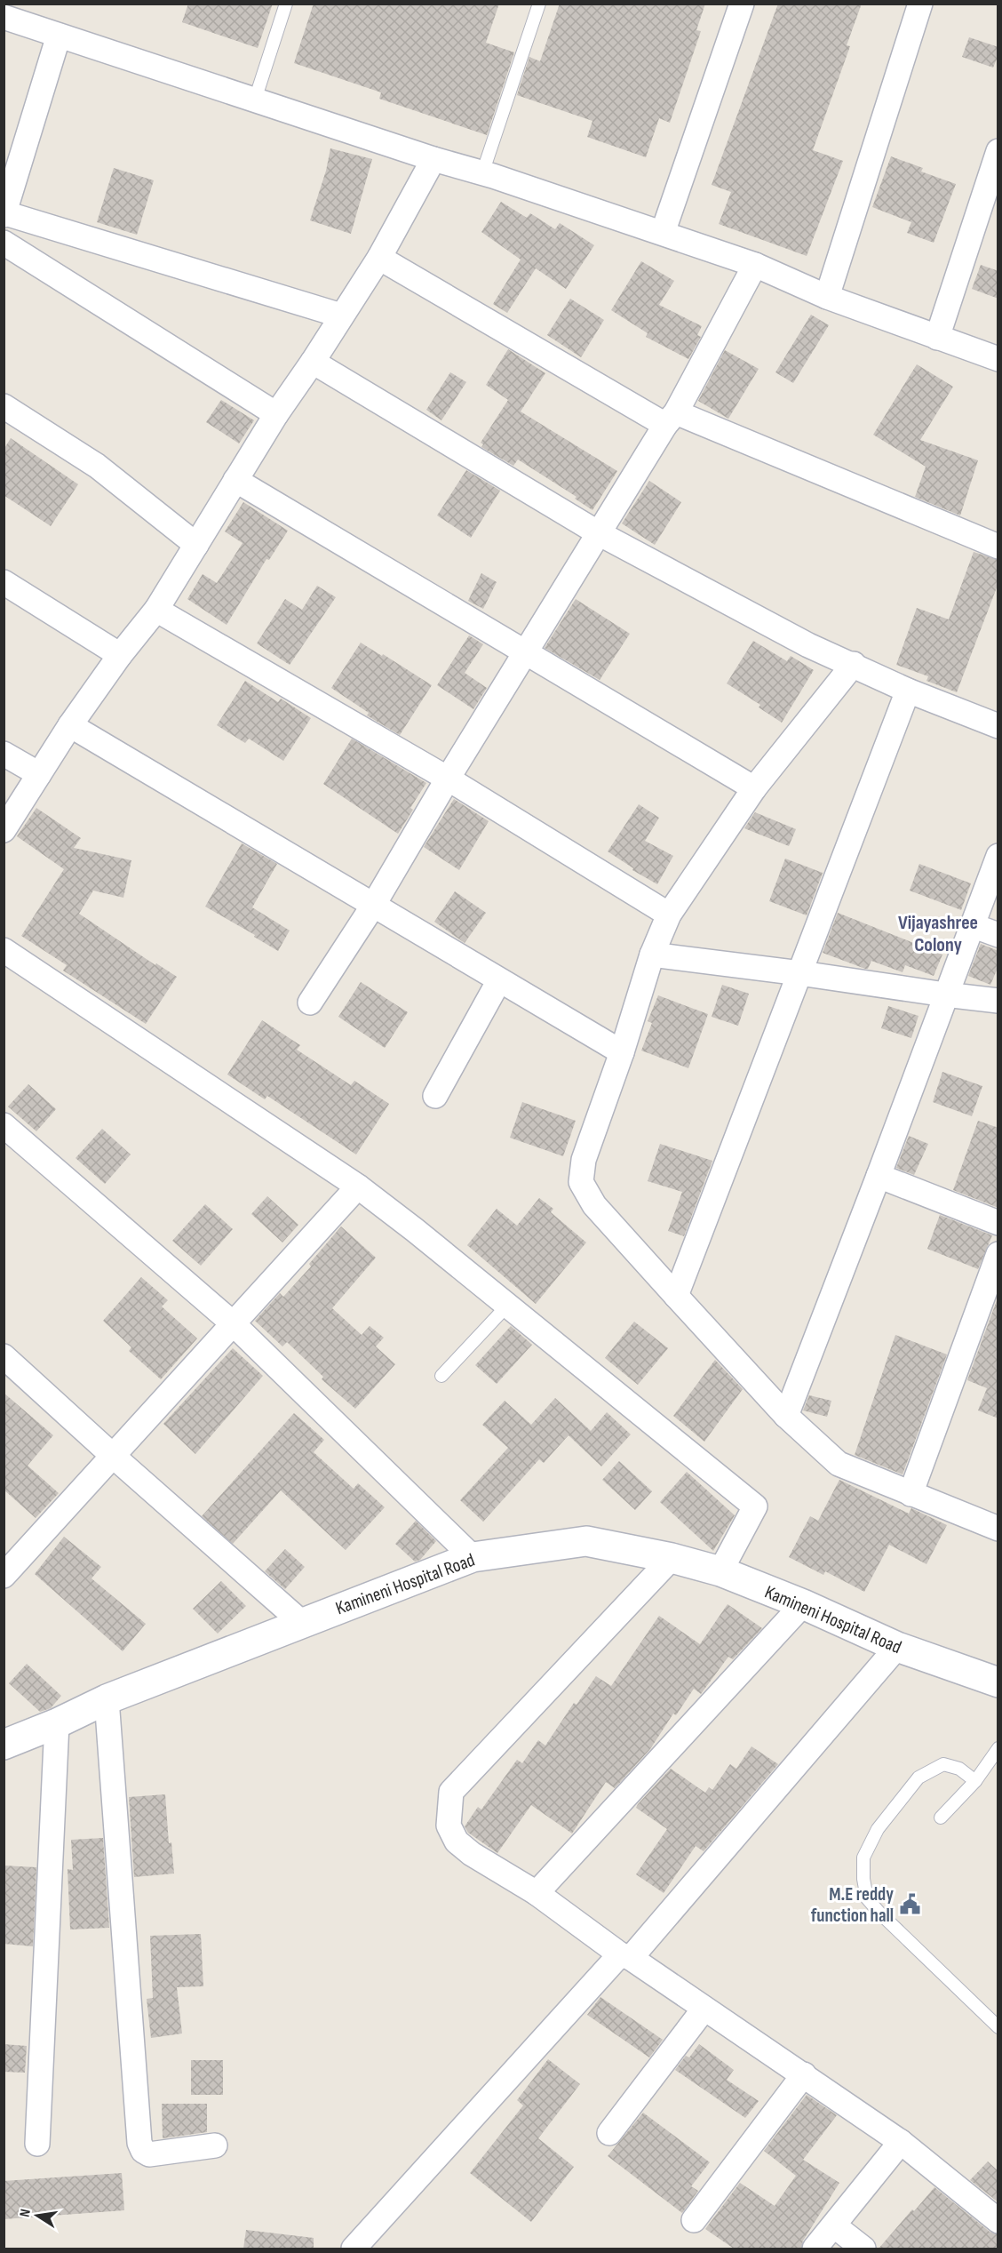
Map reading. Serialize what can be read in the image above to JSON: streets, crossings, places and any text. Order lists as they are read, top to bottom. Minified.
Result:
{"streets":{"street":["Kamineni Hospital Road"]},"districts":["Vijayashree Colony"],"places":{"public building":["M.E reddy function hall"]},"north":"left"}
